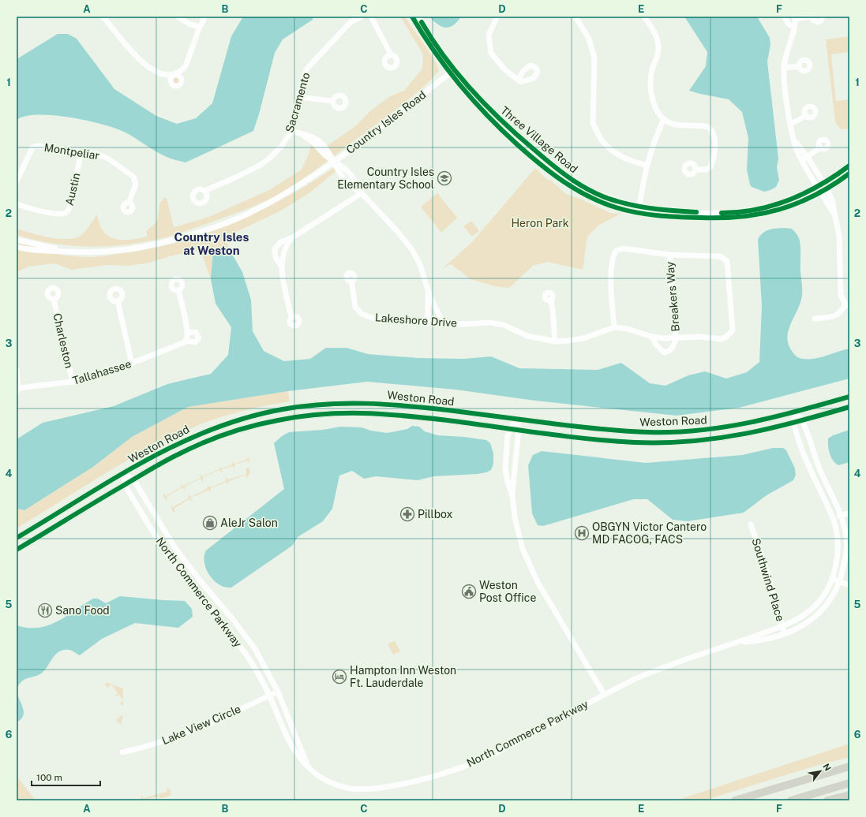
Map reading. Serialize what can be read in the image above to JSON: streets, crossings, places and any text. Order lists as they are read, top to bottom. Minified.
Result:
{"streets":{"main road":["Weston Road"],"street":["Sacramento","Country Isles Road","Three Village Road","Montpeliar","Austin","Breakers Way","Lakeshore Drive","Charleston","Tallahassee","Southwind Place","North Commerce Parkway","Lake View Circle"]},"crossings":[["Country Isles Road","Three Village Road"],["Montpeliar","Austin"],["Breakers Way","Lakeshore Drive"],["Charleston","Tallahassee"],["Weston Road","North Commerce Parkway"],["Southwind Place","North Commerce Parkway"],["North Commerce Parkway","Lake View Circle"]],"districts":["Country Isles at Weston"],"parks":["Heron Park"],"places":{"school or university":["Country Isles Elementary School"],"pharmacy":["Pillbox"],"shop":["AleJr Salon"],"hospital":["OBGYN Victor Cantero MD FACOG, FACS"],"public building":["Weston Post Office"],"restaurant":["Sano Food"],"hotel":["Hampton Inn Weston Ft. Lauderdale"]},"scale_bar":"100 m","north":"top right","grid":{"columns":["A","B","C","D","E","F"],"rows":["1","2","3","4","5","6"]}}
